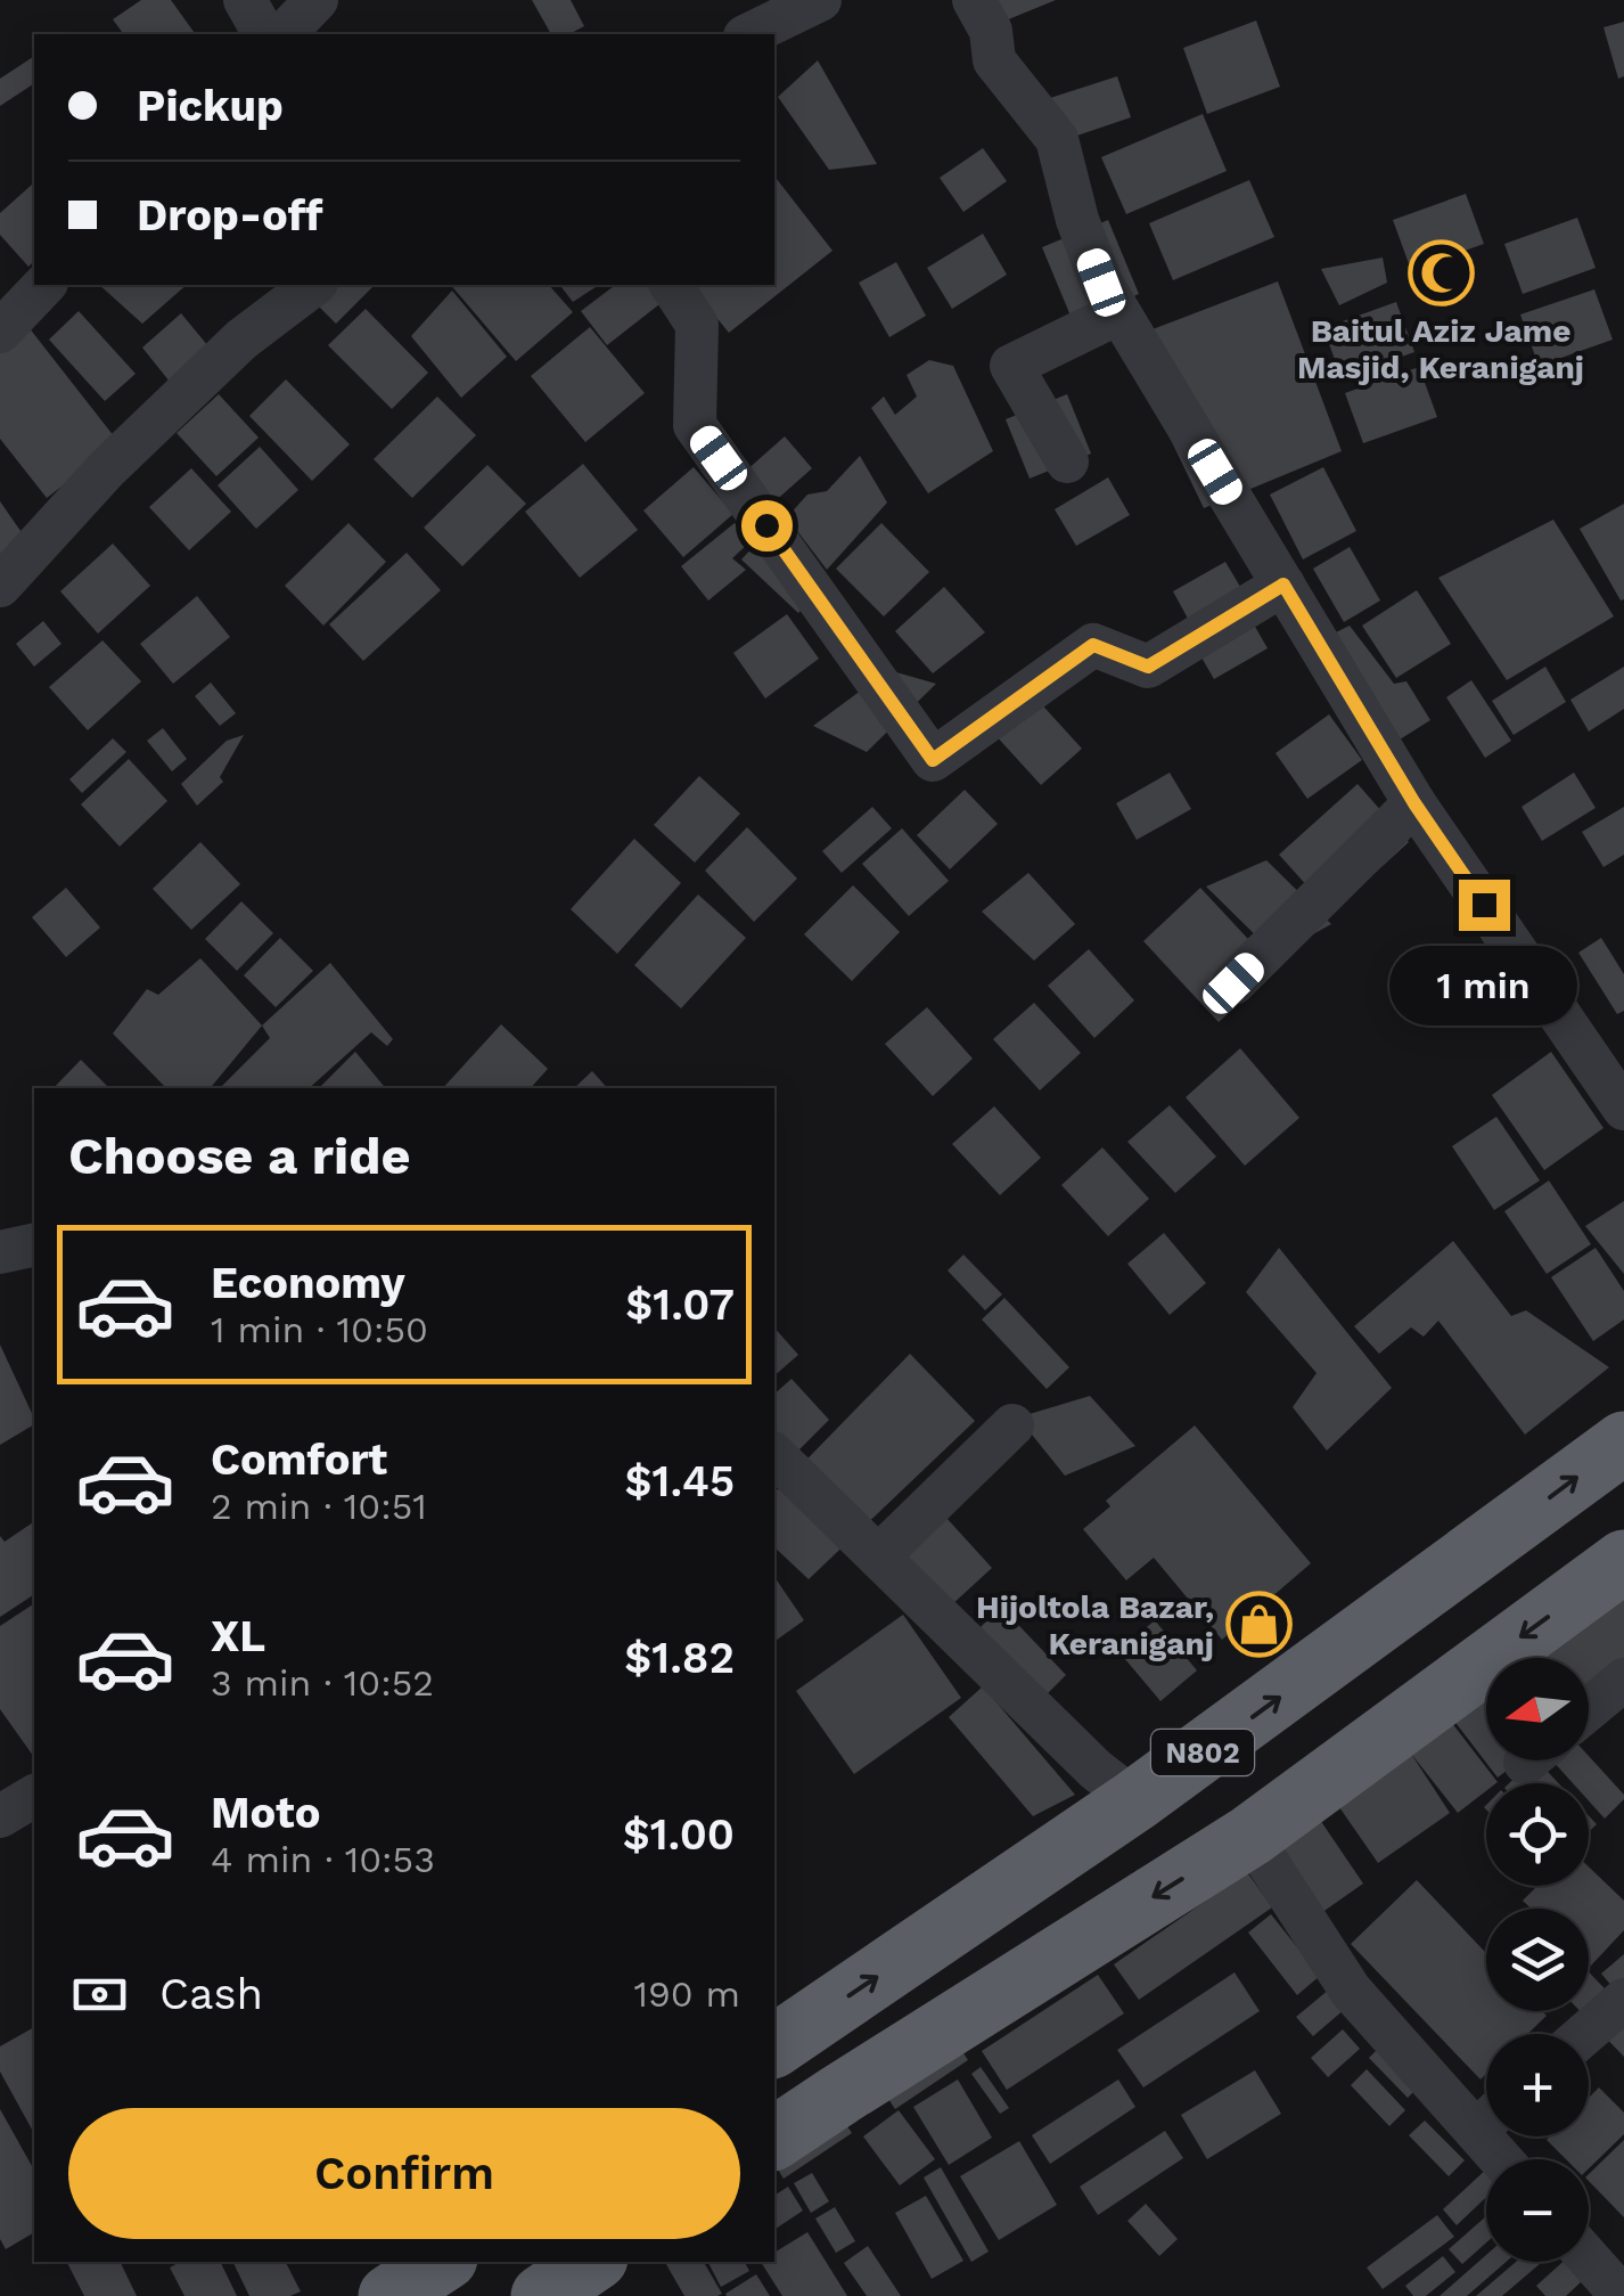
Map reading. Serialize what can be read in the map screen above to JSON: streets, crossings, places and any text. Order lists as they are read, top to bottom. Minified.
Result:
{"streets":{"highway":["N802"]},"places":{"mosque":["Baitul Aziz Jame Masjid, Keraniganj"],"shop":["Hijoltola Bazar, Keraniganj"]},"north":"left","page":{"banner":["Pickup","Drop-off"],"bubble":"1 min","heading":"Choose a ride","list":[{"name":"Economy","note":"1 min · 10:50","value":"$1.07"},{"name":"Comfort","note":"2 min · 10:51","value":"$1.45"},{"name":"XL","note":"3 min · 10:52","value":"$1.82"},{"name":"Moto","note":"4 min · 10:53","value":"$1.00"}],"map_buttons":["+","−"],"pay":["Cash","190 m"],"buttons":"Confirm"}}
